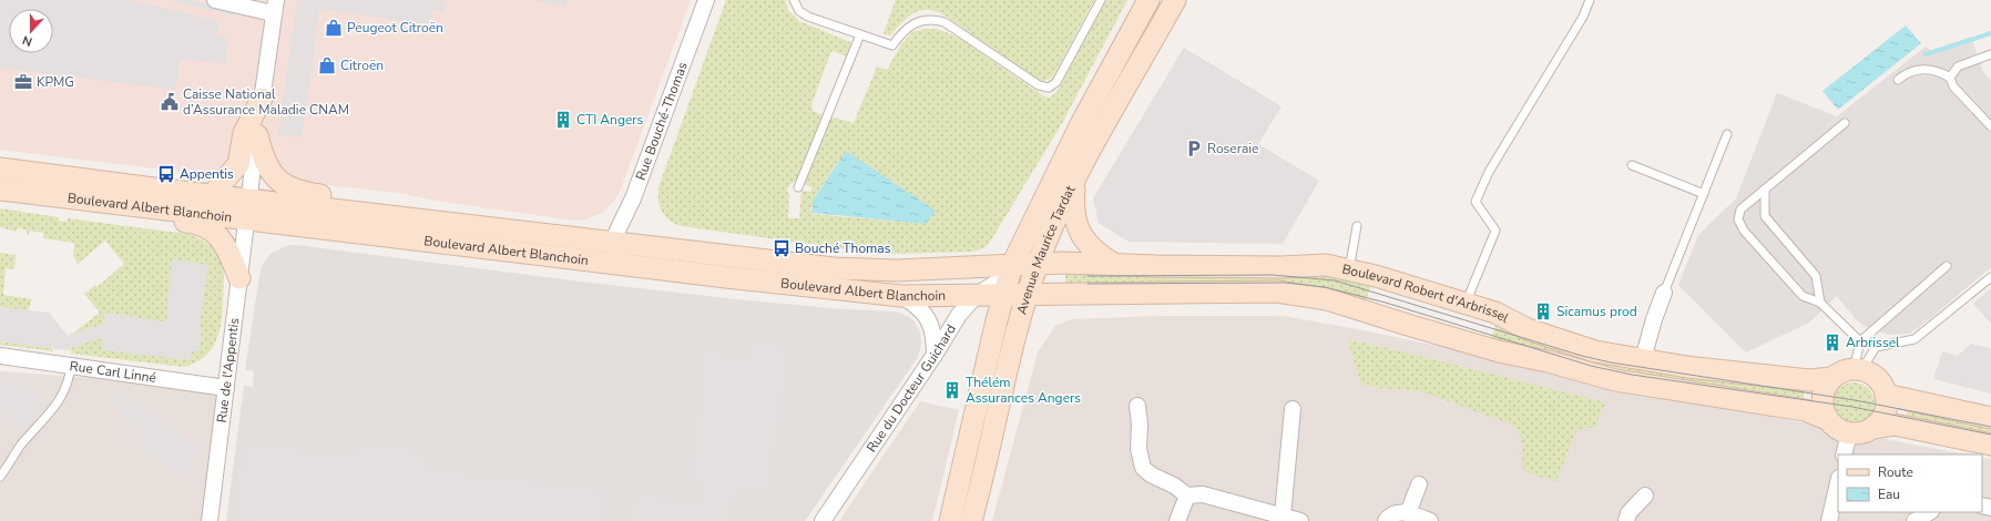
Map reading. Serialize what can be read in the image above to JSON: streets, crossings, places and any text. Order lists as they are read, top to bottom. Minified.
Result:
{"streets":{"street":["Rue Bouché-Thomas","Boulevard Albert Blanchoin","Avenue Maurice Tardat","Boulevard Robert d'Arbrissel","Rue Carl Linné","Rue de l'Appentis","Rue du Docteur Guichard"]},"crossings":[["Rue Bouché-Thomas","Boulevard Albert Blanchoin"],["Boulevard Albert Blanchoin","Avenue Maurice Tardat"],["Boulevard Albert Blanchoin","Boulevard Robert d'Arbrissel"],["Boulevard Albert Blanchoin","Rue de l'Appentis"],["Boulevard Albert Blanchoin","Rue du Docteur Guichard"],["Avenue Maurice Tardat","Boulevard Robert d'Arbrissel"],["Avenue Maurice Tardat","Rue du Docteur Guichard"],["Boulevard Robert d'Arbrissel","Rue du Docteur Guichard"],["Rue Carl Linné","Rue de l'Appentis"]],"places":{"shop":["Peugeot Citroën","Citroën"],"office":["KPMG"],"public building":["Caisse National d’Assurance Maladie CNAM"],"building":["CTI Angers","Sicamus prod","Arbrissel","Thélém Assurances Angers"],"parking":["Roseraie"],"bus stop":["Appentis","Bouché Thomas"]},"legend":["Route","Eau"],"north":"bottom"}
